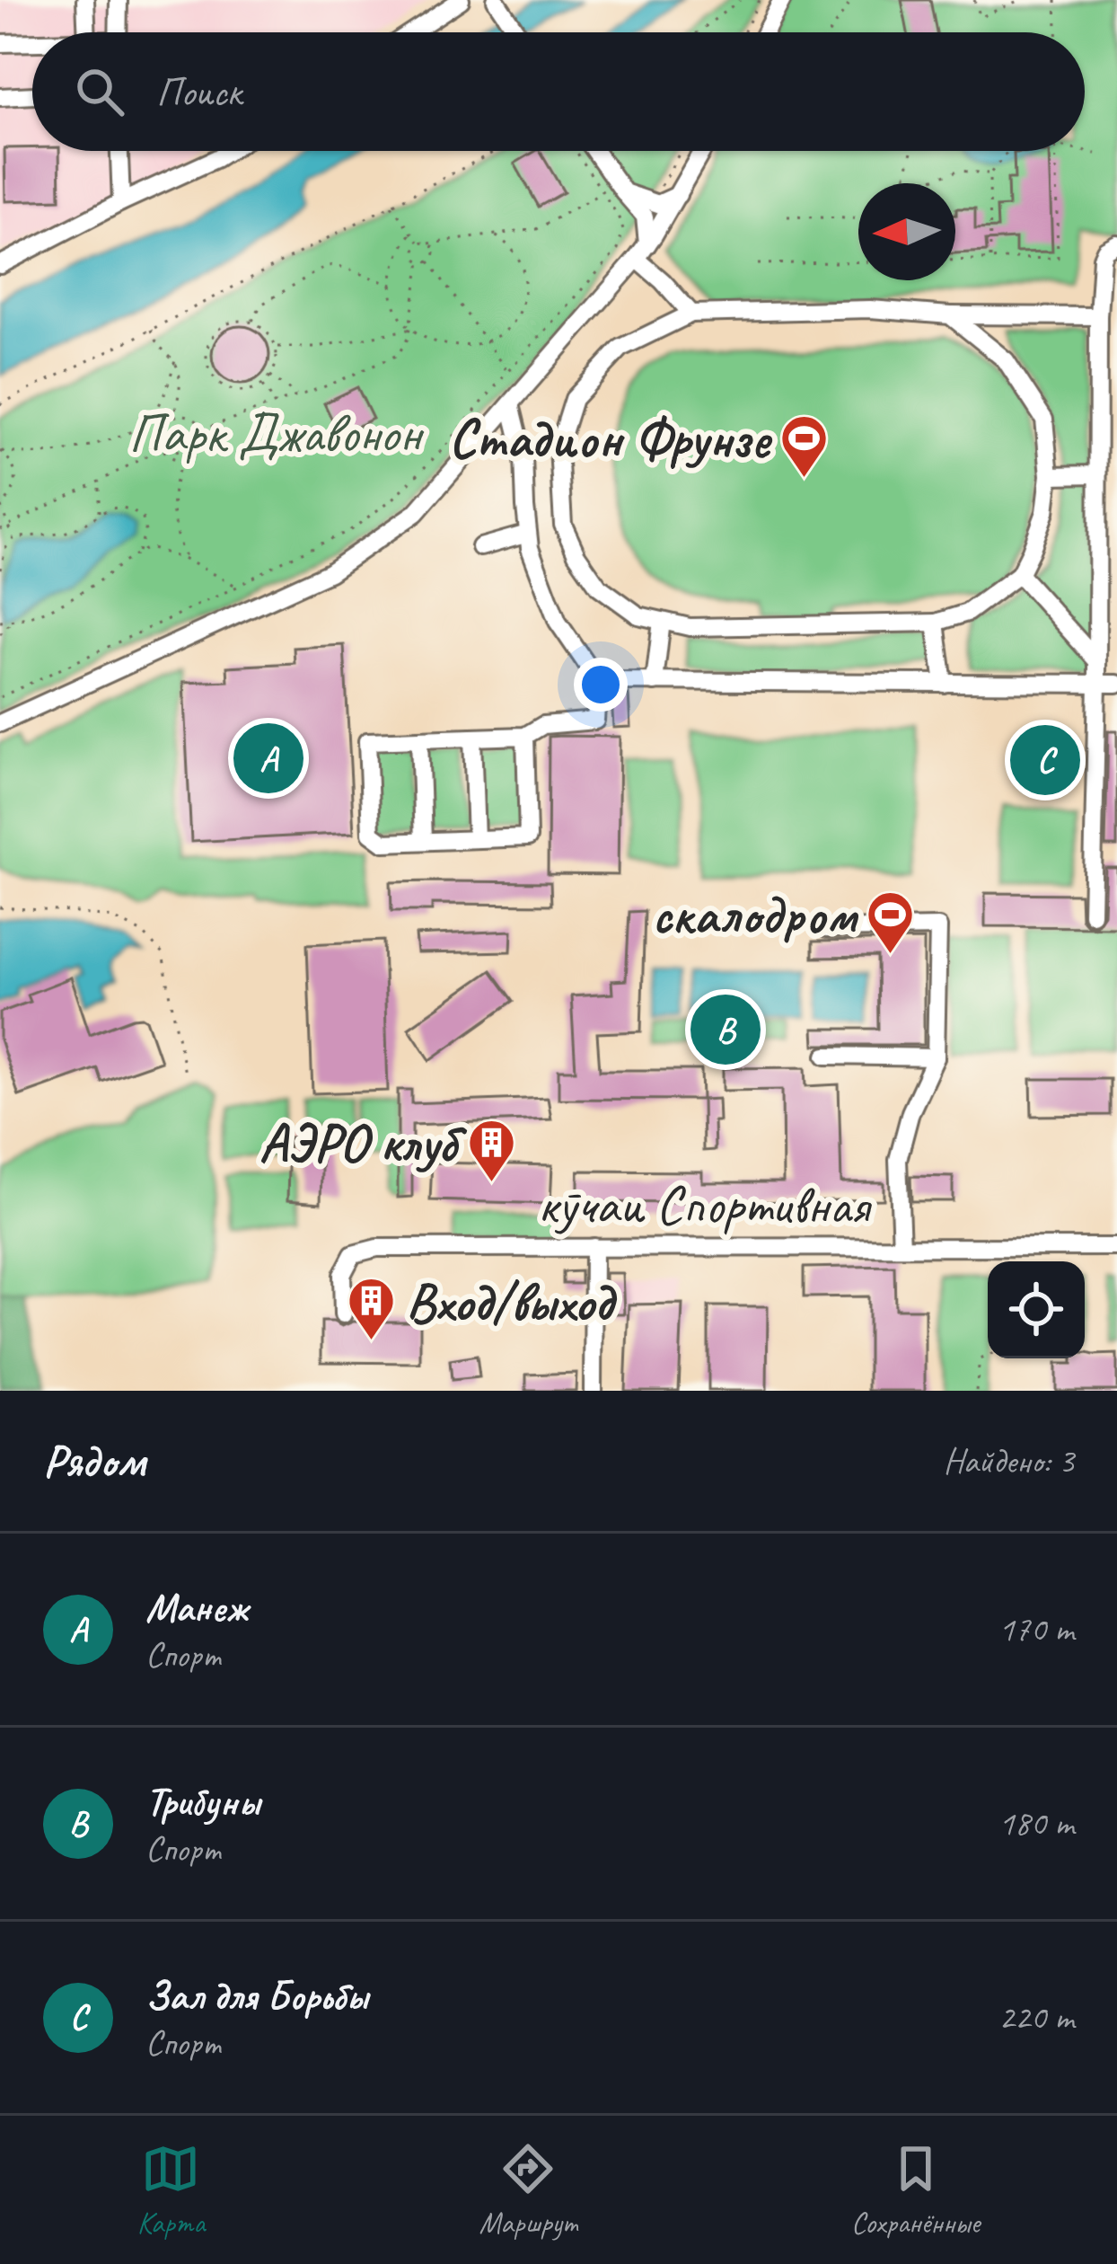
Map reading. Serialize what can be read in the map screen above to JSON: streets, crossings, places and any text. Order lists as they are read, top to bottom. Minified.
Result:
{"streets":{"street":["кӯчаи Спортивная"]},"parks":["Парк Джавонон"],"places":{"sports":["Стадион Фрунзе","скалодром"],"building":["АЭРО клуб","Вход/выход"]},"north":"left","page":{"search":"Поиск","pins":["A","C","B"],"heading":["Рядом","Найдено: 3"],"list":[{"mark":"A","name":"Манеж","note":"Спорт","value":"170 m"},{"mark":"B","name":"Трибуны","note":"Спорт","value":"180 m"},{"mark":"C","name":"Зал для Борьбы","note":"Спорт","value":"220 m"}],"nav":["Карта","Маршрут","Сохранённые"]}}
